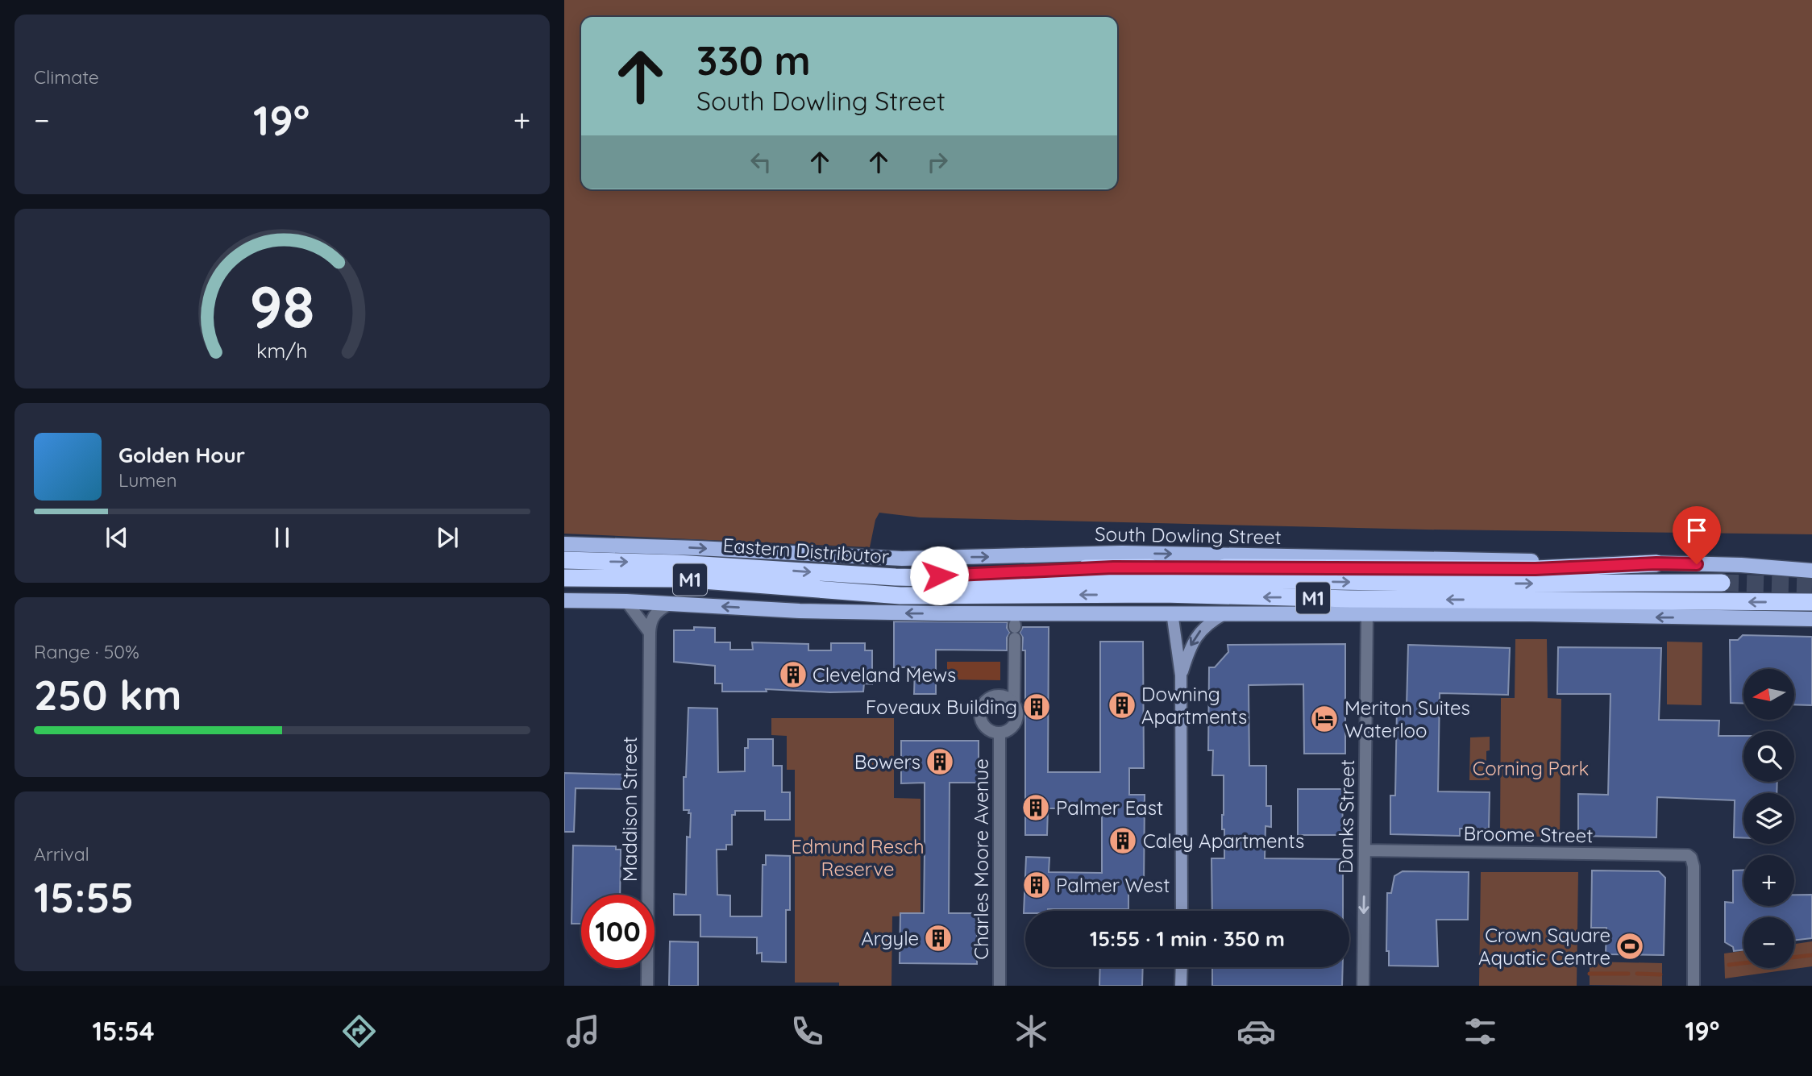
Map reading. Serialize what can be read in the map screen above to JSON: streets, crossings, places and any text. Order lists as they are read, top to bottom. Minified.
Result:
{"streets":{"highway":["Eastern Distributor","M1"],"main road":["South Dowling Street"],"street":["Maddison Street","Danks Street","Broome Street","Charles Moore Avenue"]},"crossings":[["Danks Street","Broome Street"]],"one_way":["Danks Street"],"parks":["Corning Park","Edmund Resch Reserve"],"places":{"building":["Cleveland Mews","Downing Apartments","Foveaux Building","Bowers","Palmer East","Caley Apartments","Palmer West","Argyle"],"hotel":["Meriton Suites Waterloo"],"sports":["Crown Square Aquatic Centre"]},"north":"left","page":{"tile":["Climate",["Range · 50%","250 km"],["Arrival","15:55"]],"turn":["330 m","South Dowling Street"],"heat":["−","19°","+"],"song":["Golden Hour","Lumen"],"map_buttons":["+","−"],"limit":"100","trip":"15:55 · 1 min · 350 m","tabs":["15:54","19°"],"gauge":["98","km/h"]}}
